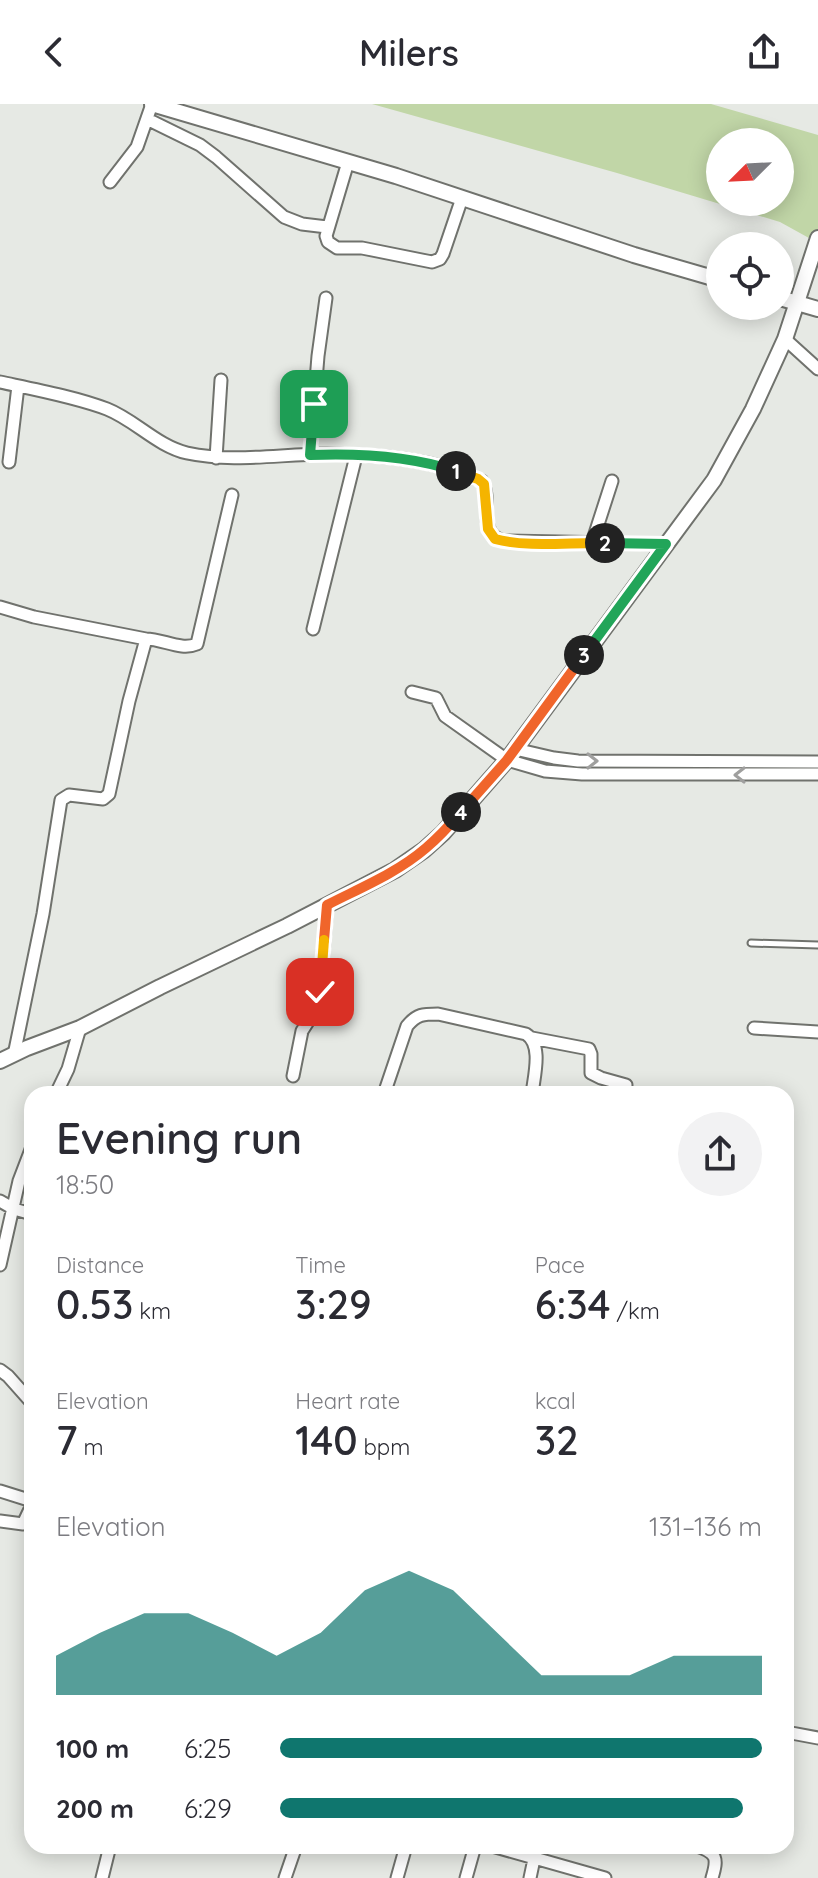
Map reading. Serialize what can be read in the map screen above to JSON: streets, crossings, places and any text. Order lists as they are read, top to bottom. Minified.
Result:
{"north":"bottom left","page":{"header":"Milers","pins":["1","2","3","4"],"heading":["Evening run","18:50"],"stats":[["Distance","0.53 km"],["Time","3:29"],["Pace","6:34 /km"],["Elevation","7 m"],["Heart rate","140 bpm"],["kcal","32"]],"chart":["Elevation","131–136 m"],"list":[{"name":"100 m","note":"6:25"},{"name":"200 m","note":"6:29"}]}}
